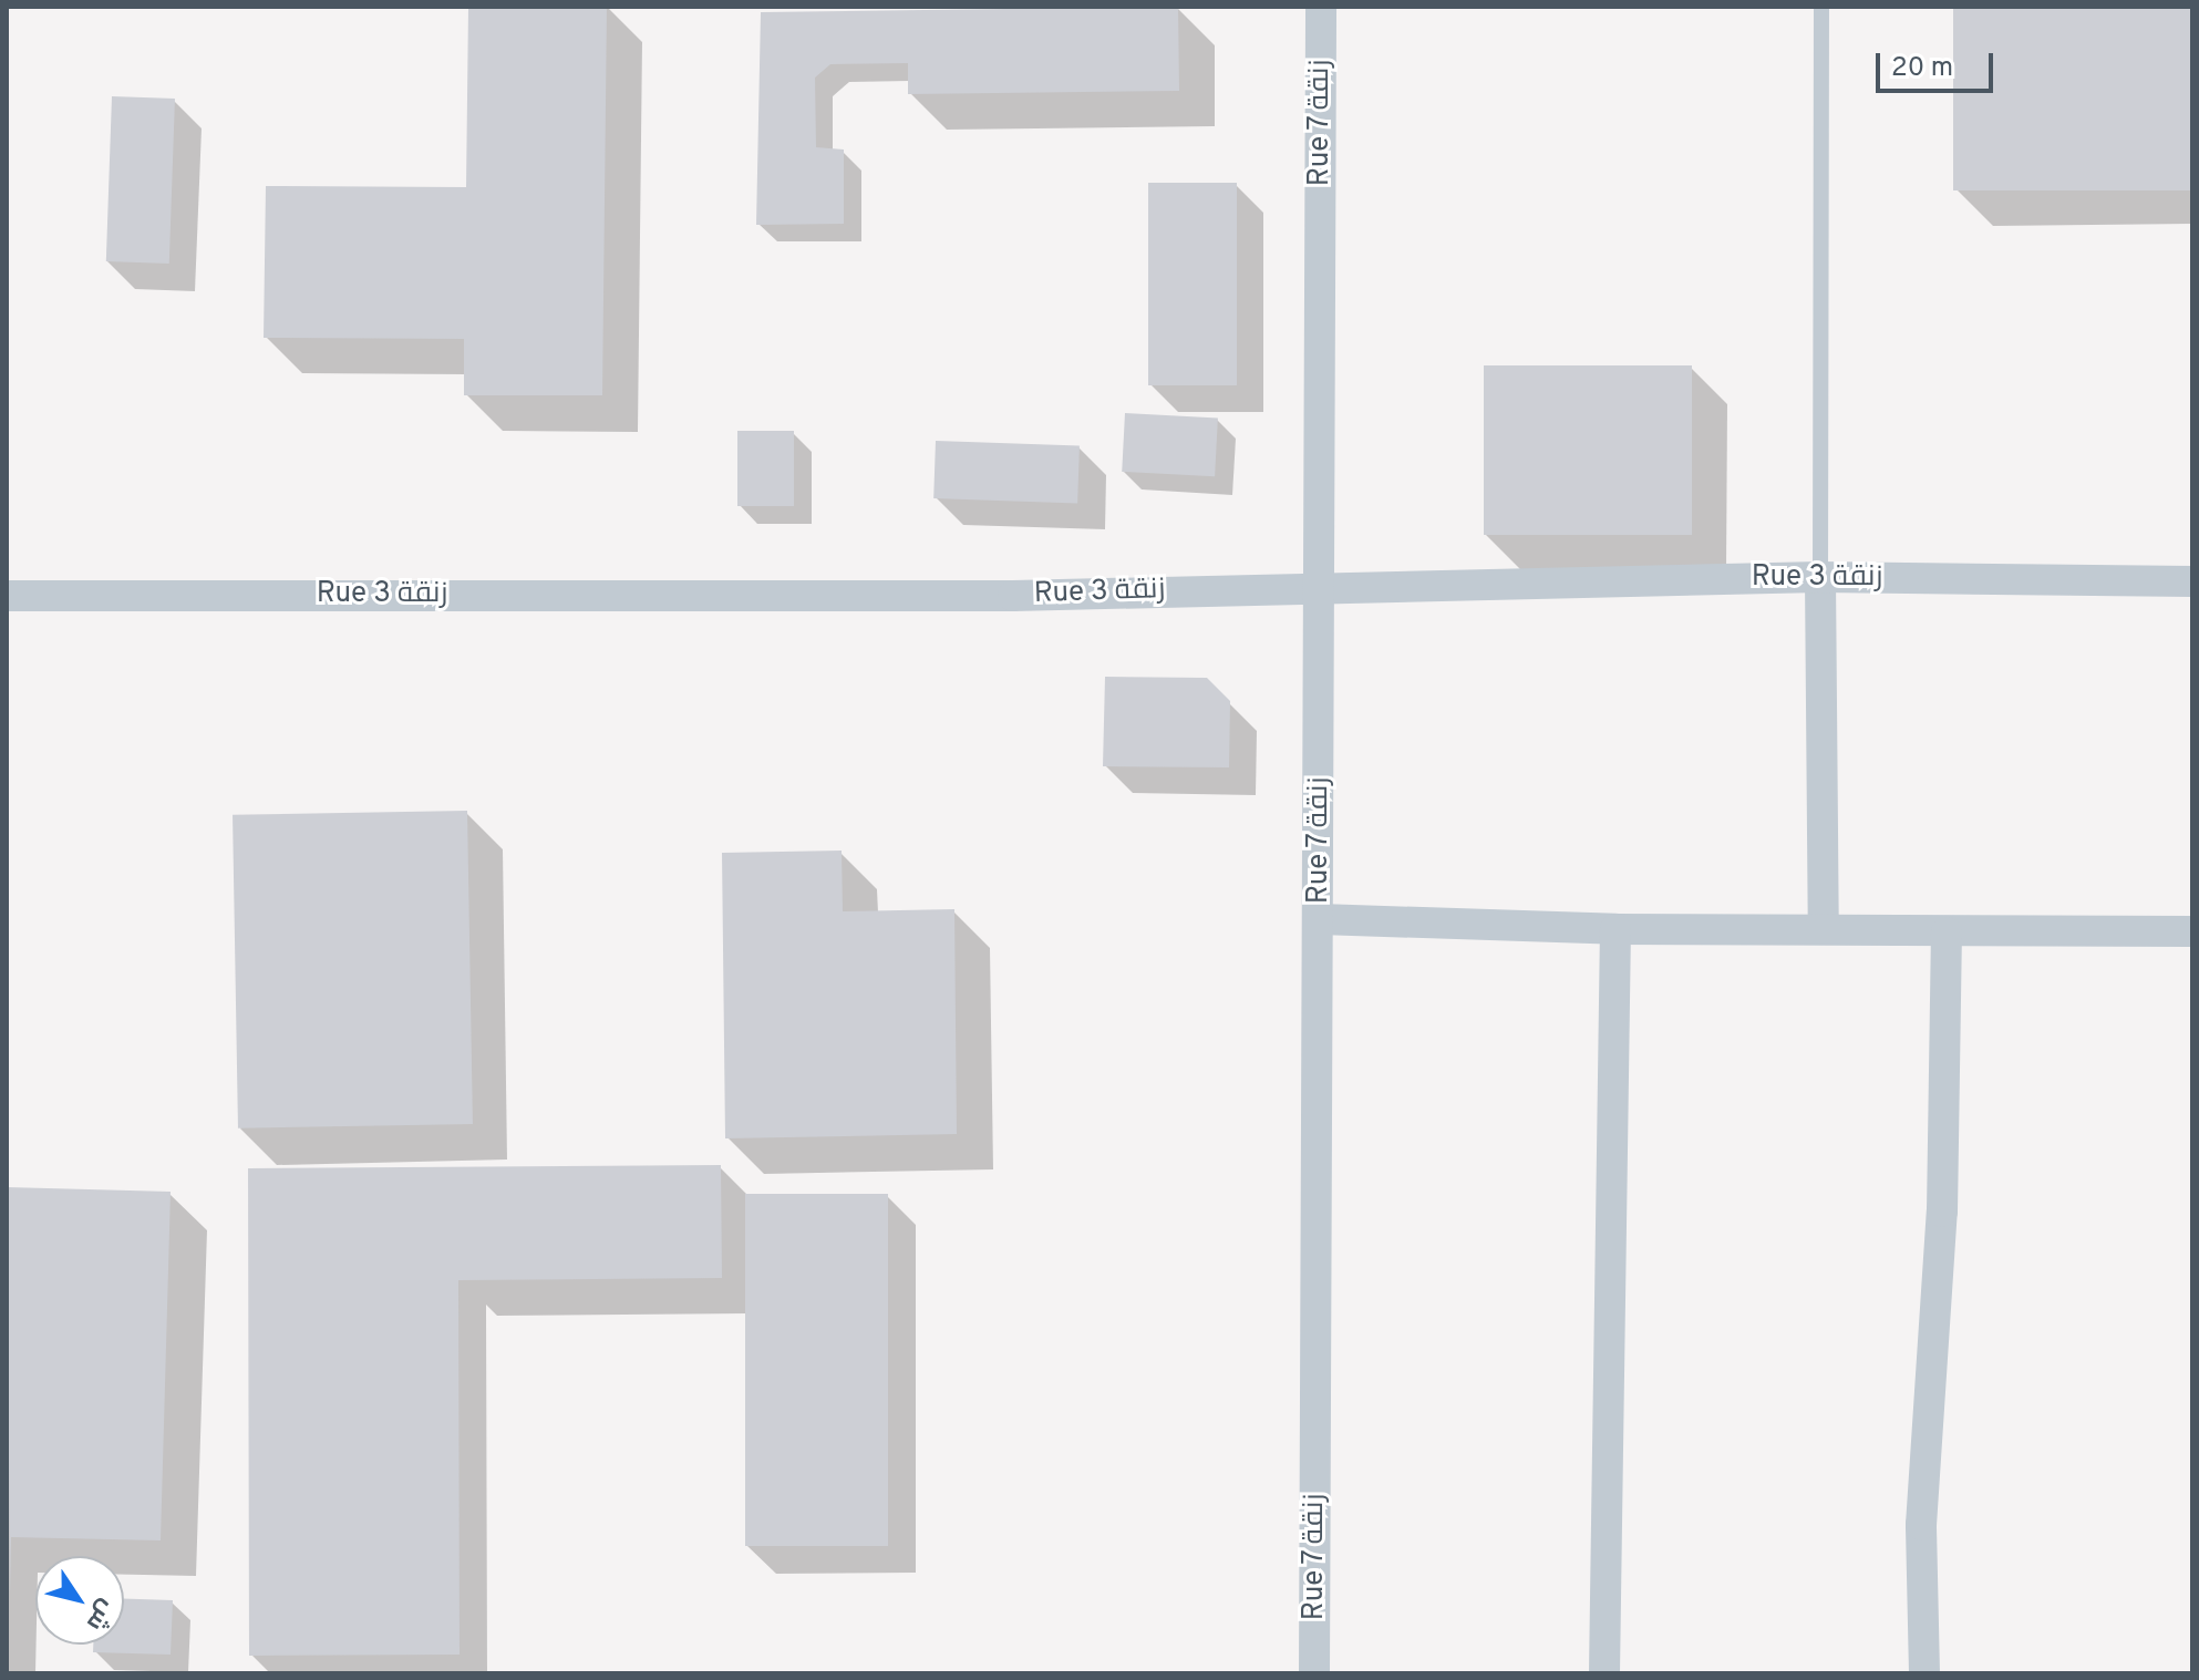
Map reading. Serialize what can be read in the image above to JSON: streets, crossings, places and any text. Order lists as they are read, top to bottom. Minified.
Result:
{"streets":{"street":["Rue 7 زنقة","Rue 3 زنقة"]},"crossings":[["Rue 7 زنقة","Rue 3 زنقة"]],"scale_bar":"20 m","north":"bottom right"}
